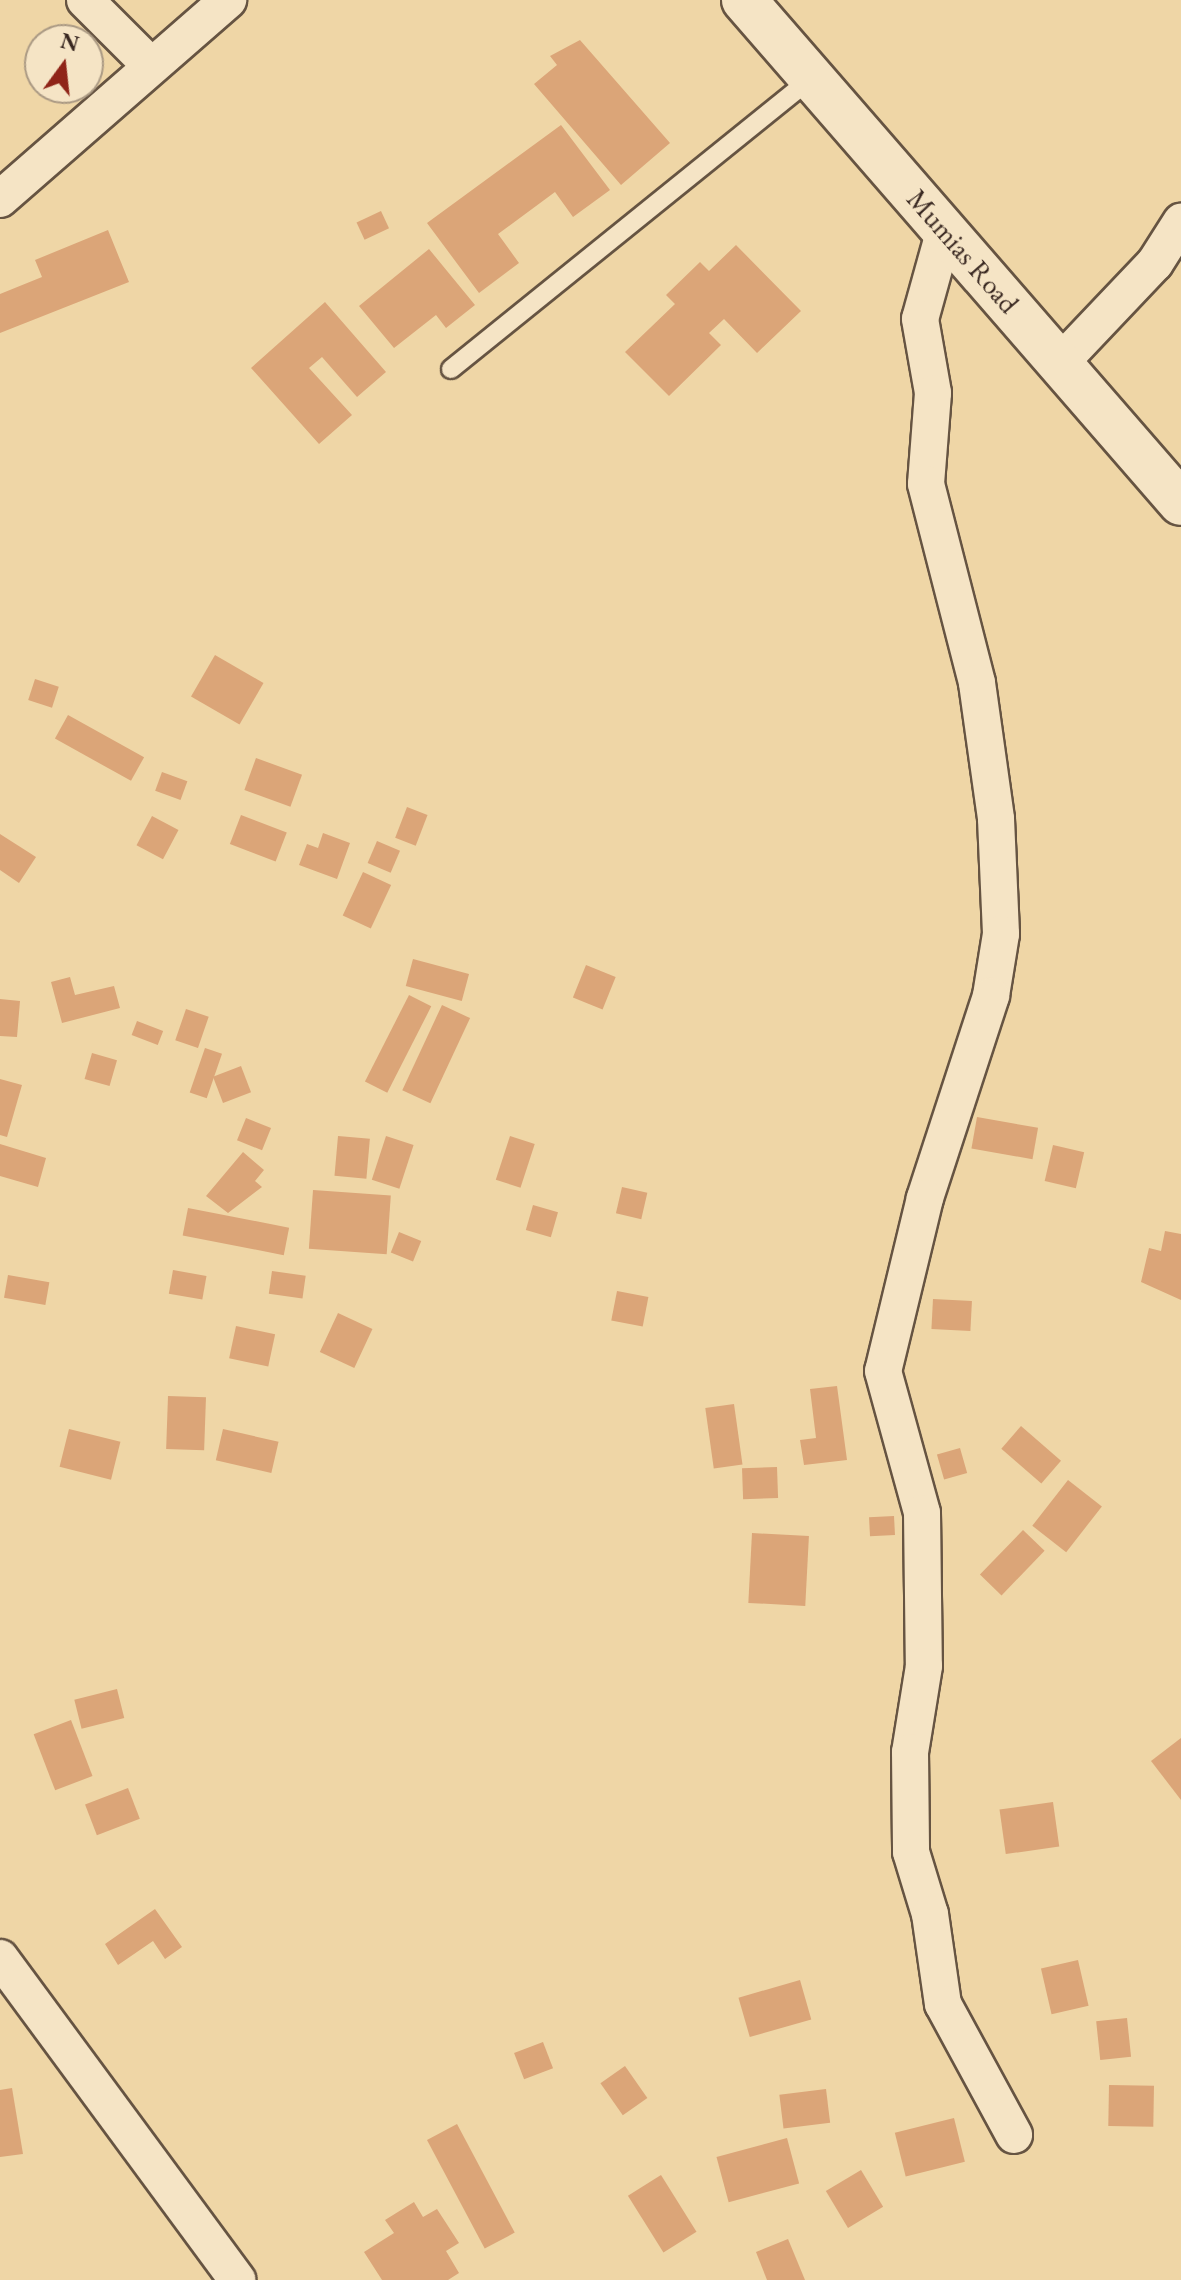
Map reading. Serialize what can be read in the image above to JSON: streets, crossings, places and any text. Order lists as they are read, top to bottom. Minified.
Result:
{"streets":{"street":["Mumias Road"]},"north":"top"}
